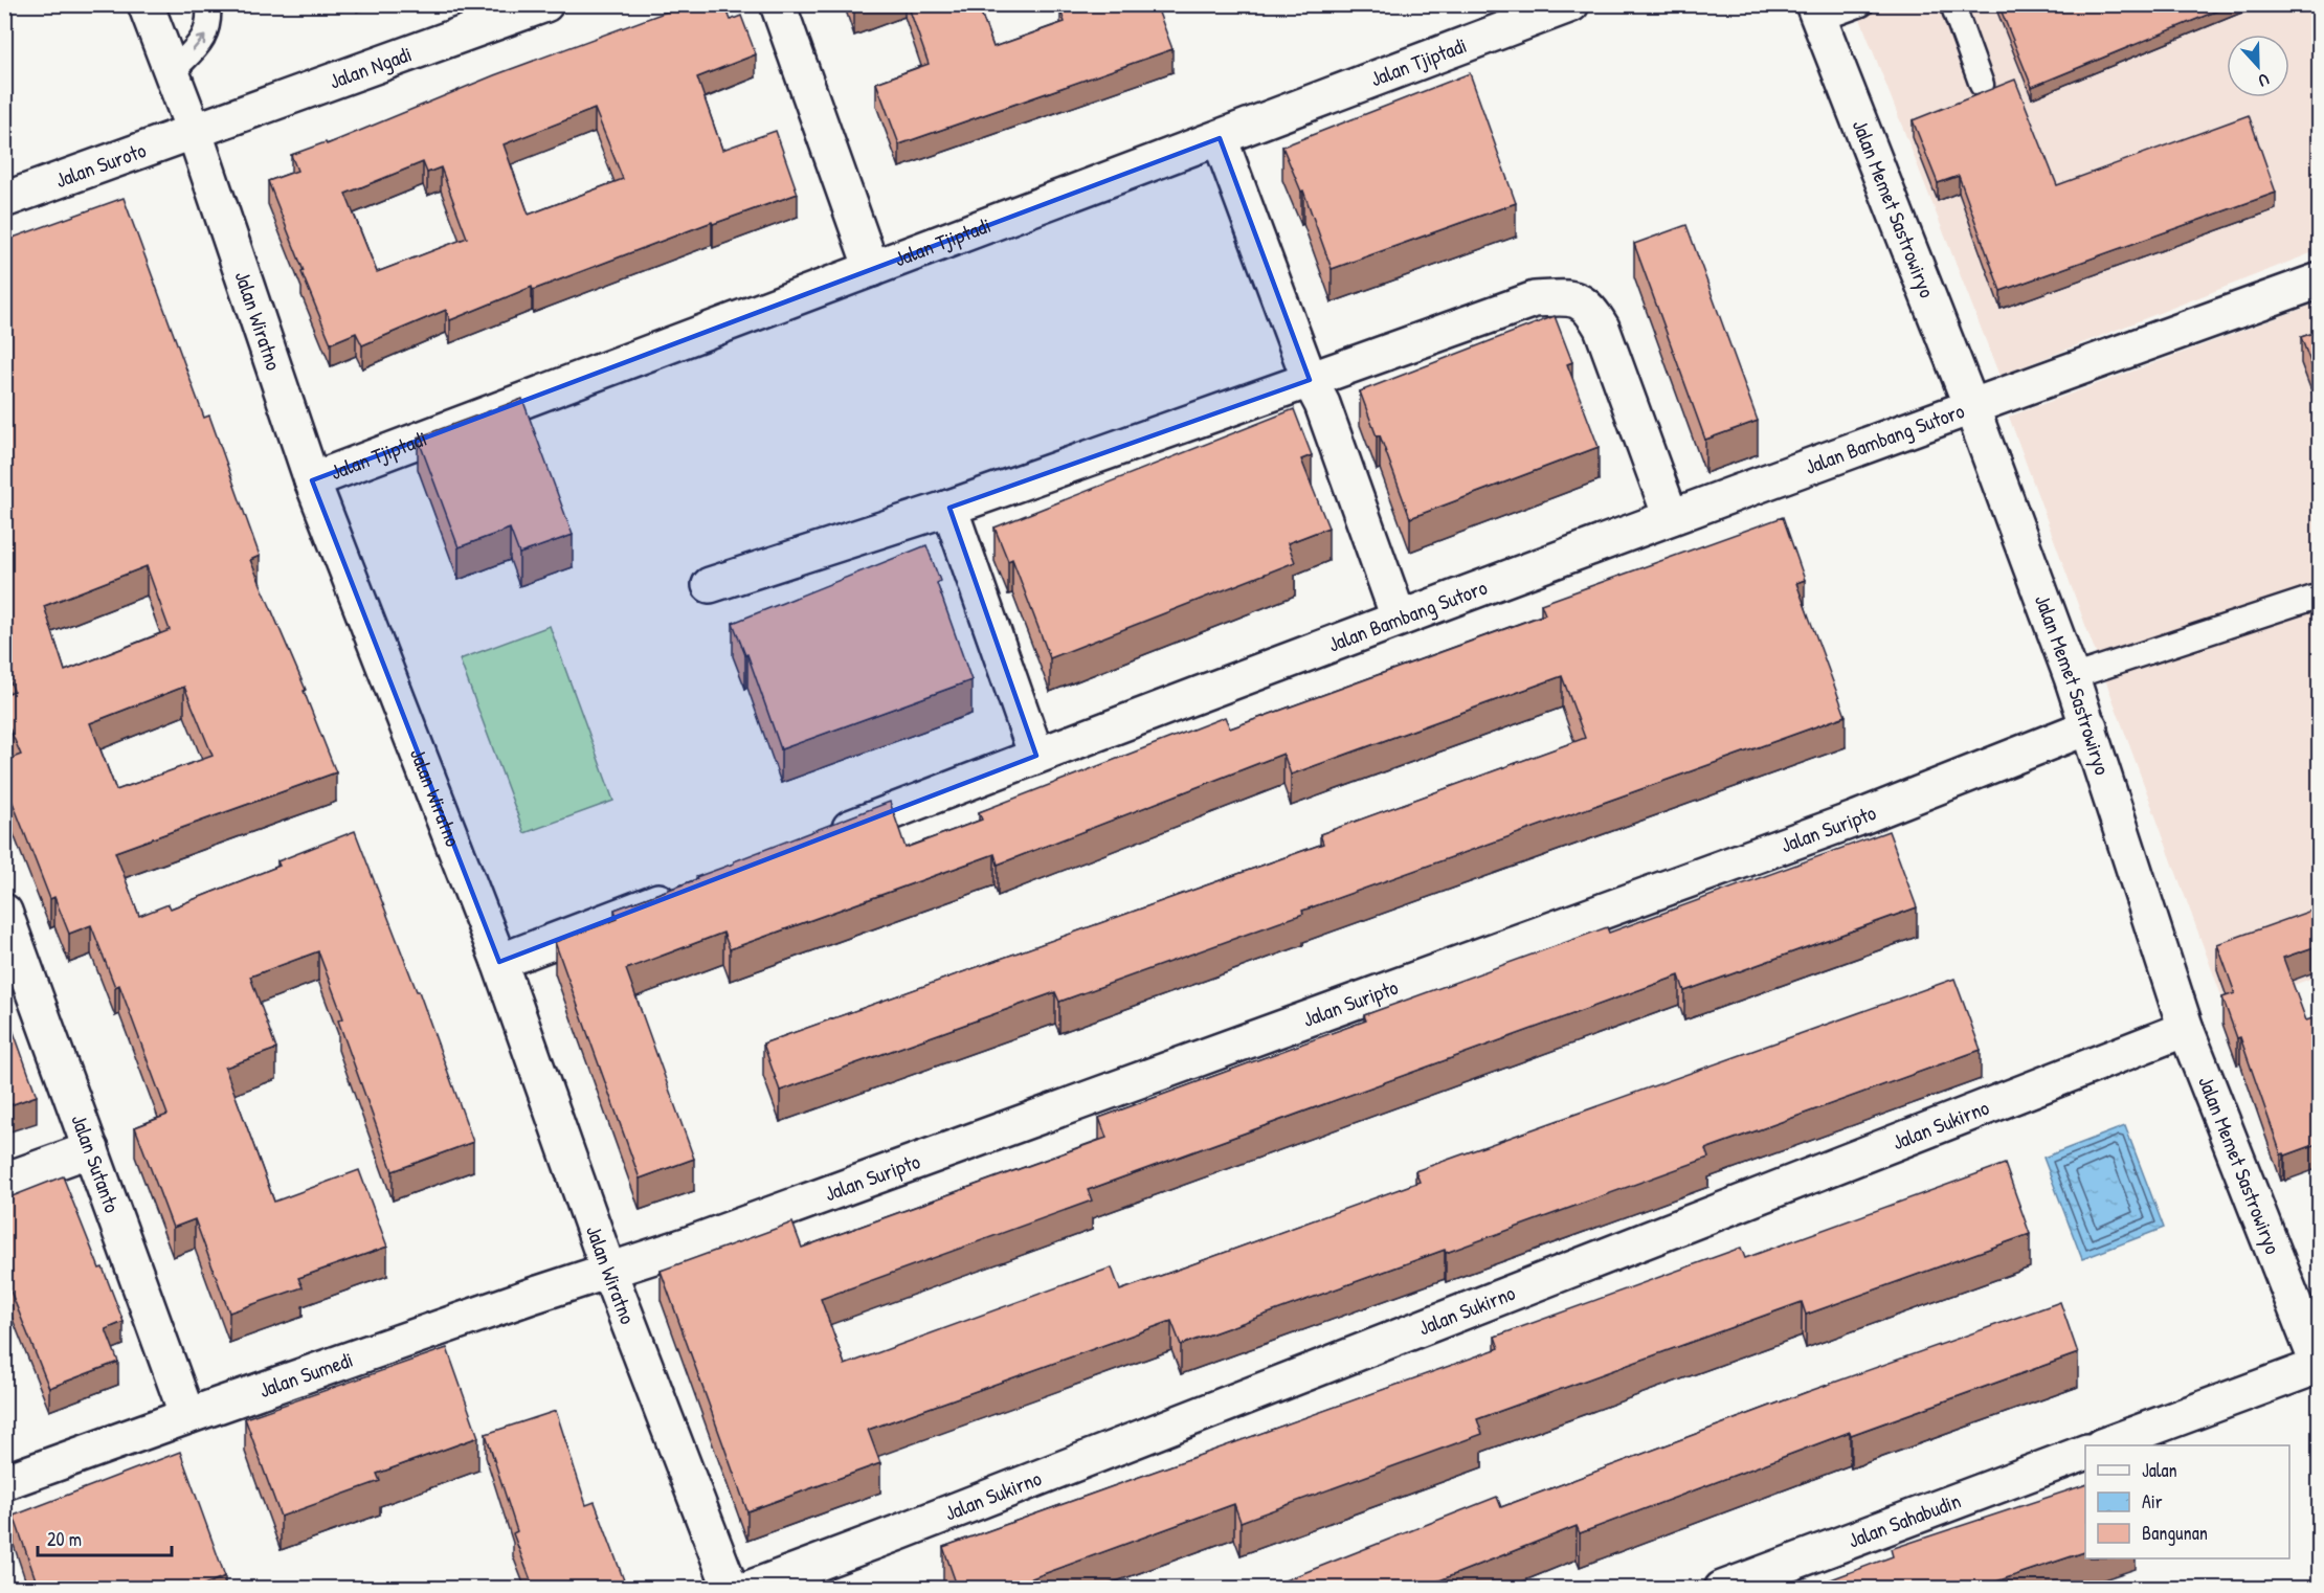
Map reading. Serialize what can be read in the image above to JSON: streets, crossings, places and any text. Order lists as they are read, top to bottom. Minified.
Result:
{"streets":{"street":["Jalan Tjiptadi","Jalan Ngadi","Jalan Suroto","Jalan Memet Sastrowiryo","Jalan Wiratno","Jalan Bambang Sutoro","Jalan Suripto","Jalan Sukirno","Jalan Sutanto","Jalan Sumedi","Jalan Sahabudin"]},"crossings":[["Jalan Tjiptadi","Jalan Wiratno"],["Jalan Ngadi","Jalan Suroto"],["Jalan Ngadi","Jalan Wiratno"],["Jalan Suroto","Jalan Wiratno"],["Jalan Memet Sastrowiryo","Jalan Bambang Sutoro"],["Jalan Memet Sastrowiryo","Jalan Suripto"],["Jalan Memet Sastrowiryo","Jalan Sukirno"],["Jalan Wiratno","Jalan Suripto"],["Jalan Wiratno","Jalan Sumedi"],["Jalan Suripto","Jalan Sumedi"],["Jalan Sutanto","Jalan Sumedi"]],"legend":["Jalan","Air","Bangunan"],"scale_bar":"20 m","north":"bottom"}
